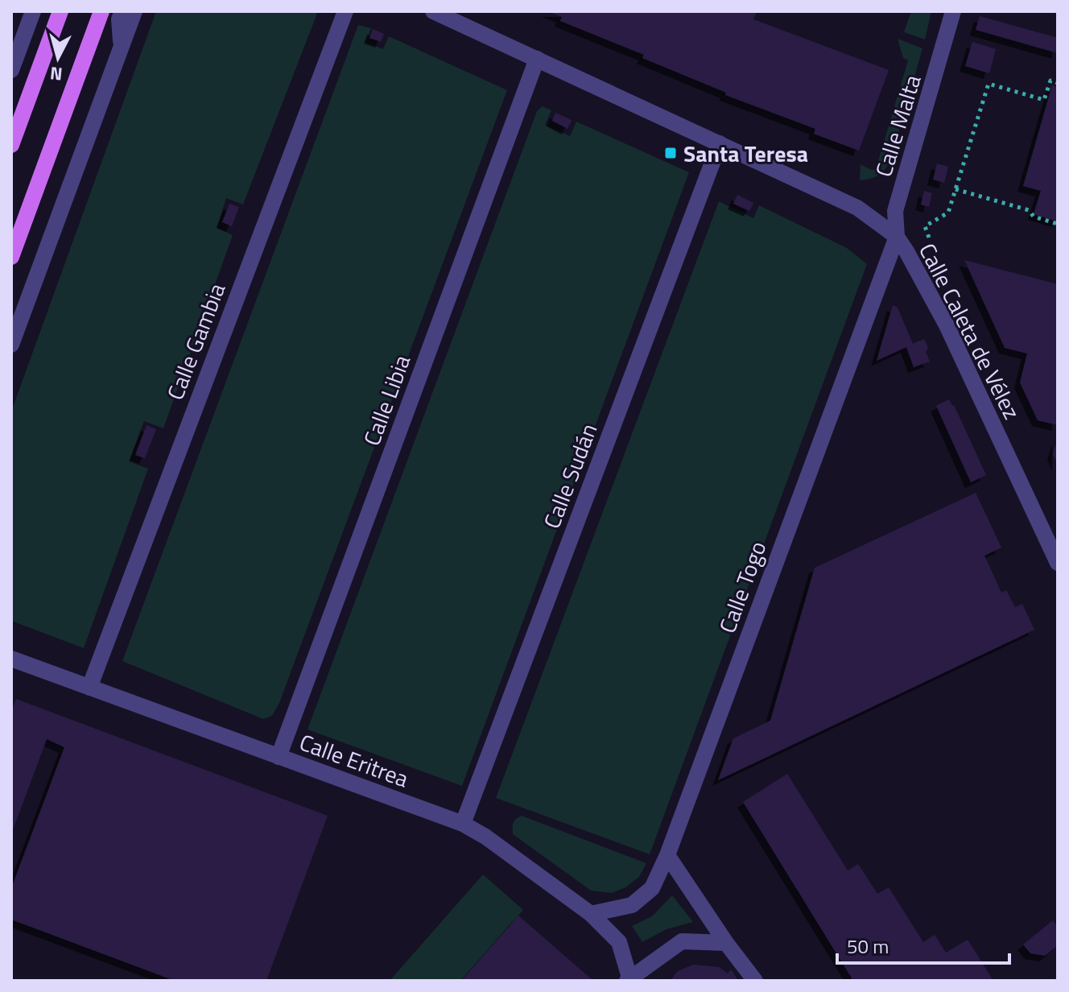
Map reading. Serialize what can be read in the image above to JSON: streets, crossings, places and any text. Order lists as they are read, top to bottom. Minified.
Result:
{"streets":{"street":["Calle Malta","Calle Caleta de Vélez","Calle Gambia","Calle Libia","Calle Sudán","Calle Togo","Calle Eritrea"]},"crossings":[["Calle Malta","Calle Caleta de Vélez"],["Calle Malta","Calle Togo"],["Calle Caleta de Vélez","Calle Libia"],["Calle Caleta de Vélez","Calle Sudán"],["Calle Caleta de Vélez","Calle Togo"],["Calle Gambia","Calle Eritrea"],["Calle Libia","Calle Eritrea"],["Calle Sudán","Calle Eritrea"],["Calle Togo","Calle Eritrea"]],"places":{"transit":["Santa Teresa"]},"scale_bar":"50 m","north":"bottom"}
